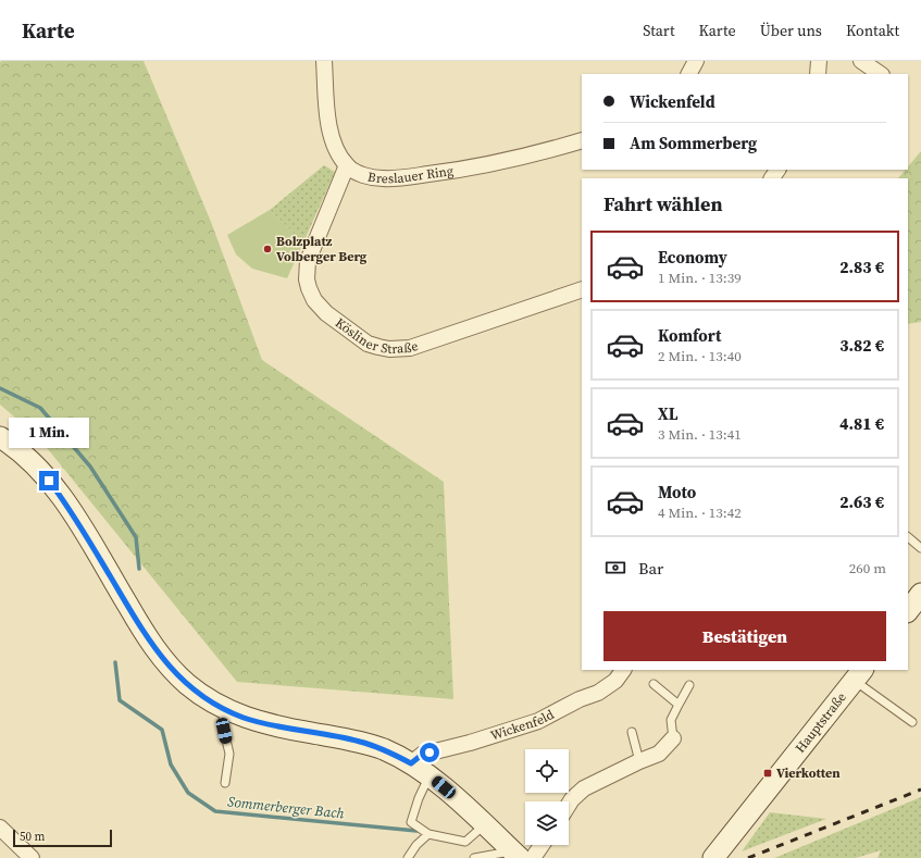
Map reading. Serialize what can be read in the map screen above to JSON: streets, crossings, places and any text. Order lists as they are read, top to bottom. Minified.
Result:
{"streets":{"street":["Breslauer Ring","Kösliner Straße","Hauptstraße","Wickenfeld"]},"crossings":[["Breslauer Ring","Kösliner Straße"]],"water":["Sommerberger Bach"],"places":{"other":["Bolzplatz Volberger Berg"],"transit":["Vierkotten"]},"scale_bar":"50 m","page":{"header":"Karte","nav":["Start","Karte","Über uns","Kontakt"],"banner":["Wickenfeld","Am Sommerberg"],"heading":"Fahrt wählen","list":[{"name":"Economy","note":"1 Min. · 13:39","value":"2.83 €"},{"name":"Komfort","note":"2 Min. · 13:40","value":"3.82 €"},{"name":"XL","note":"3 Min. · 13:41","value":"4.81 €"},{"name":"Moto","note":"4 Min. · 13:42","value":"2.63 €"}],"bubble":"1 Min.","pay":["Bar","260 m"],"buttons":"Bestätigen","scale":"50 m"}}
